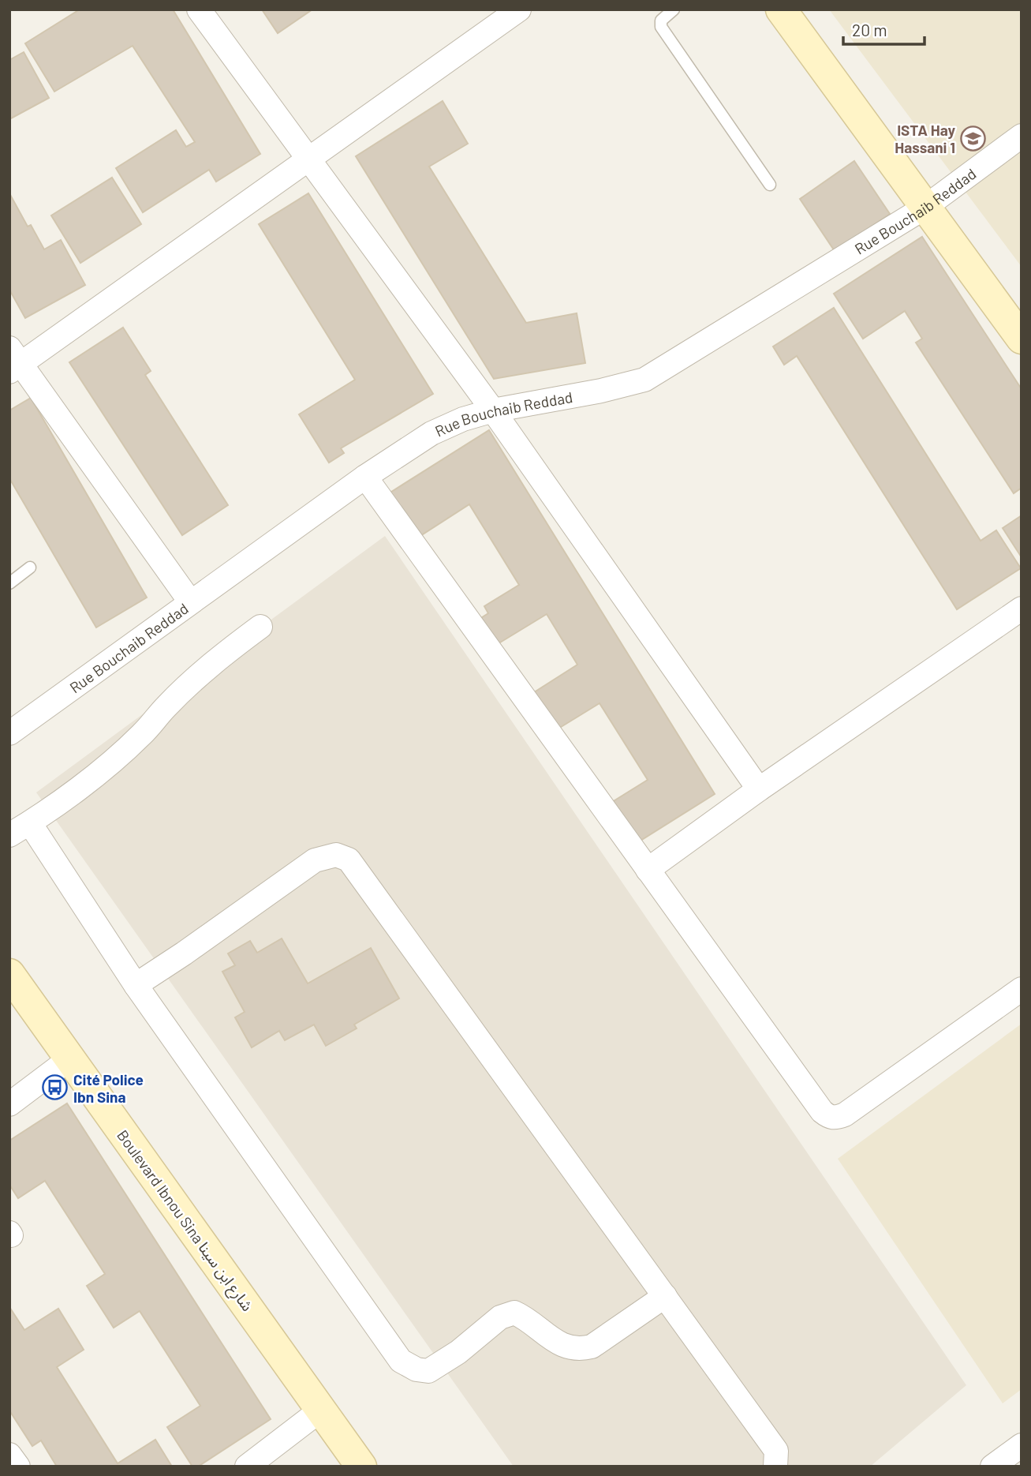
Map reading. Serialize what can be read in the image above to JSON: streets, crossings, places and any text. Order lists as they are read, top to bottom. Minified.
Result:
{"streets":{"main road":["Boulevard Ibnou Sina شارع ابن سينا"],"street":["Rue Bouchaib Reddad"]},"places":{"school or university":["ISTA Hay Hassani 1"],"bus stop":["Cité Police Ibn Sina"]},"scale_bar":"20 m"}
